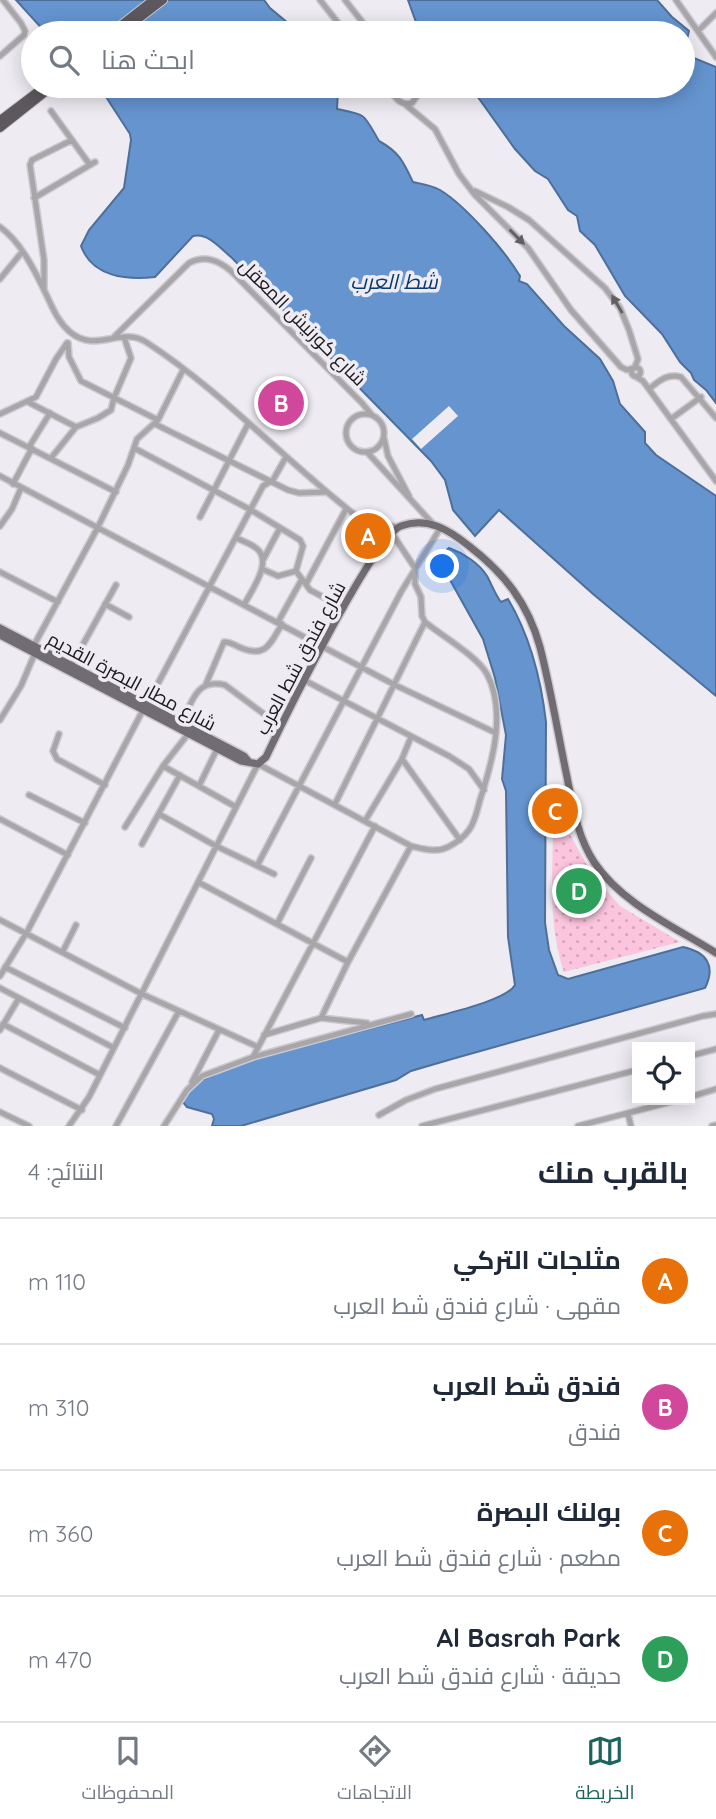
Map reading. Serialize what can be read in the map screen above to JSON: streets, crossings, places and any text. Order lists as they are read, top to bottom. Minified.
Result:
{"streets":{"main road":["شارع فندق شط العرب","شارع مطار البصرة القديم"],"street":["شارع كورنيش المعقل"]},"crossings":[["شارع فندق شط العرب","شارع مطار البصرة القديم"]],"water":["شط العرب"],"page":{"search":"ابحث هنا","pins":["B","A","C","D"],"heading":["بالقرب منك","النتائج: 4"],"list":[{"mark":"A","name":"مثلجات التركي","note":"مقهى · شارع فندق شط العرب","value":"110 m"},{"mark":"B","name":"فندق شط العرب","note":"فندق","value":"310 m"},{"mark":"C","name":"بولنك البصرة","note":"مطعم · شارع فندق شط العرب","value":"360 m"},{"mark":"D","name":"Al Basrah Park","note":"حديقة · شارع فندق شط العرب","value":"470 m"}],"nav":["الخريطة","الاتجاهات","المحفوظات"]}}
